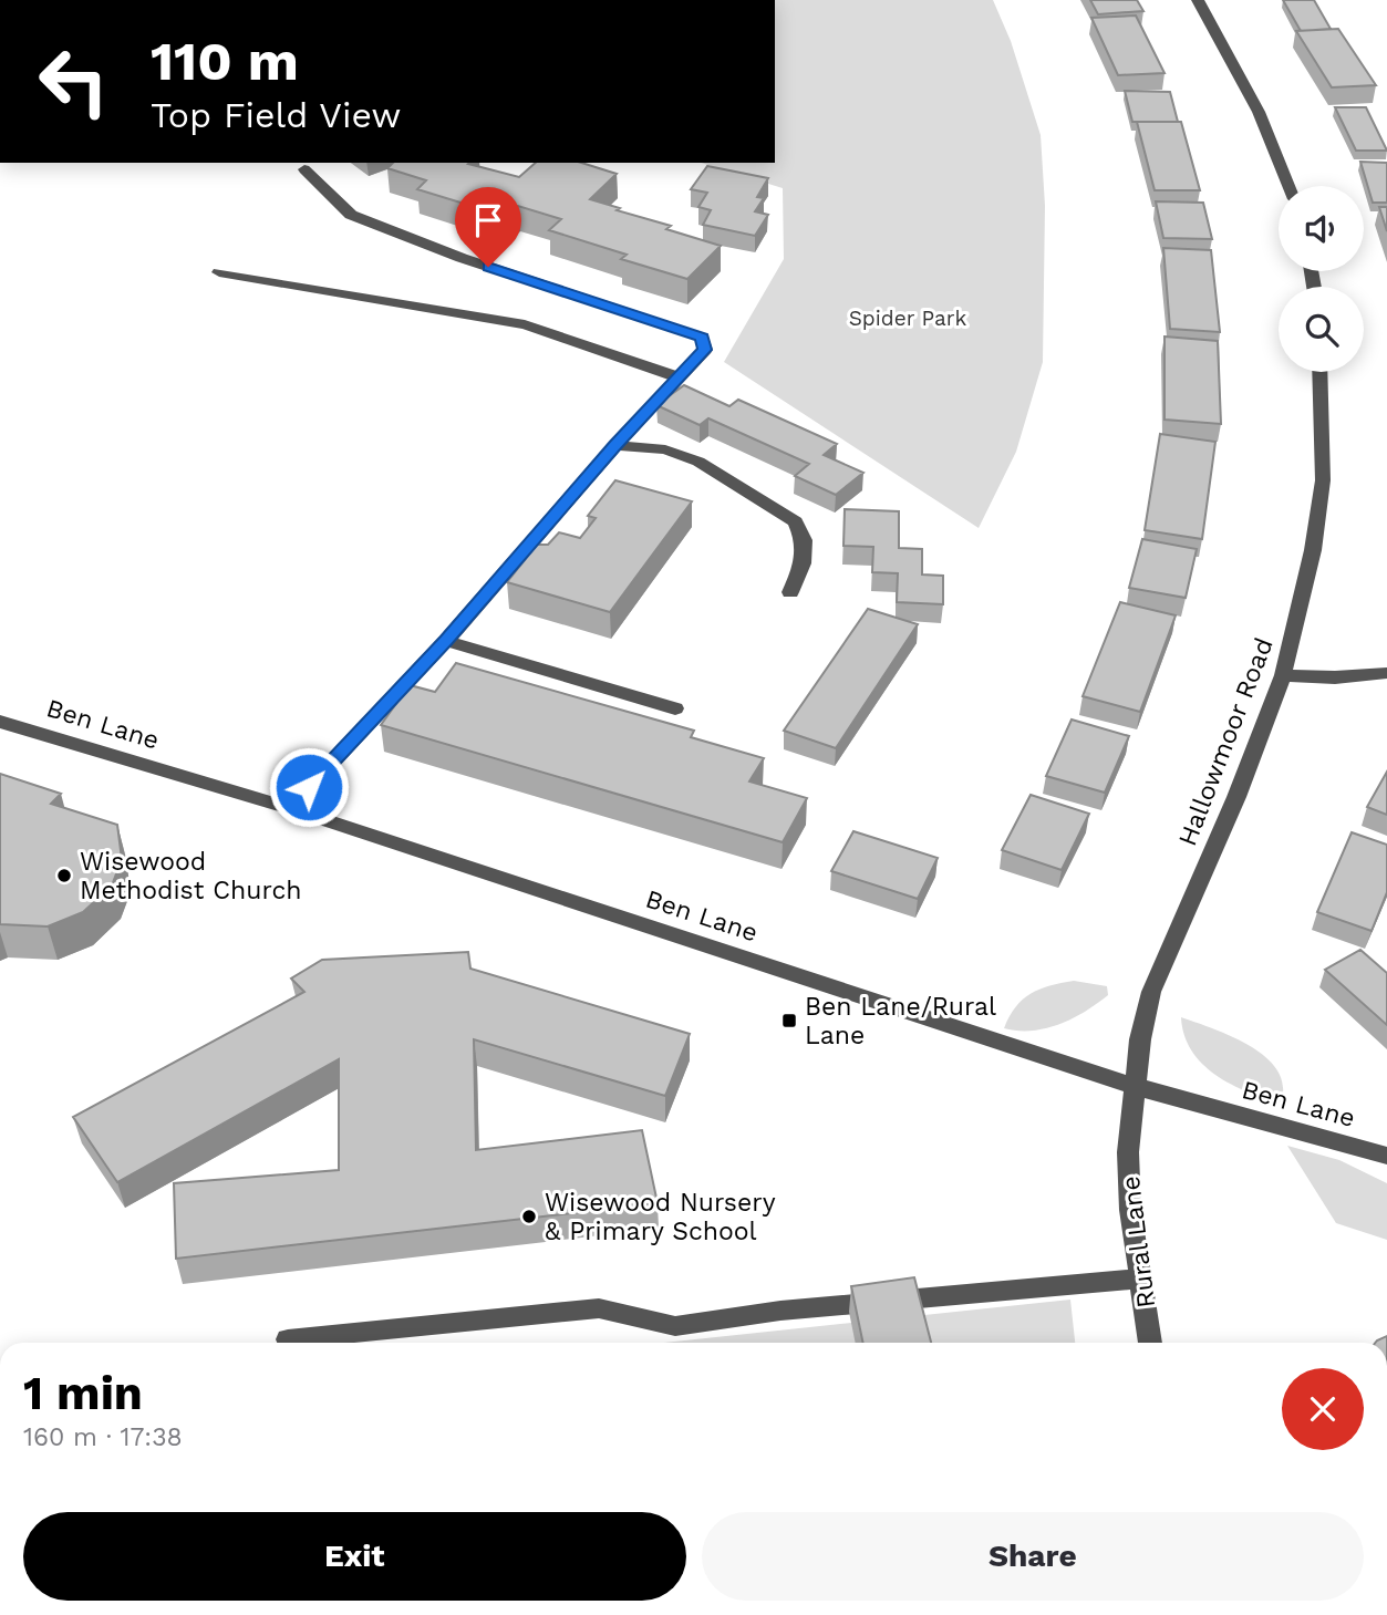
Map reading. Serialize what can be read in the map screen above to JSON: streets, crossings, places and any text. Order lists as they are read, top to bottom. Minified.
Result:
{"streets":{"street":["Ben Lane","Hallowmoor Road","Rural Lane"]},"crossings":[["Ben Lane","Hallowmoor Road"],["Ben Lane","Rural Lane"],["Hallowmoor Road","Rural Lane"]],"parks":["Spider Park"],"places":{"other":["Wisewood Methodist Church","Wisewood Nursery & Primary School"],"transit":["Ben Lane/Rural Lane"]},"page":{"turn":["110 m","Top Field View"],"heading":["1 min","160 m · 17:38"],"buttons":["Exit","Share"]}}
